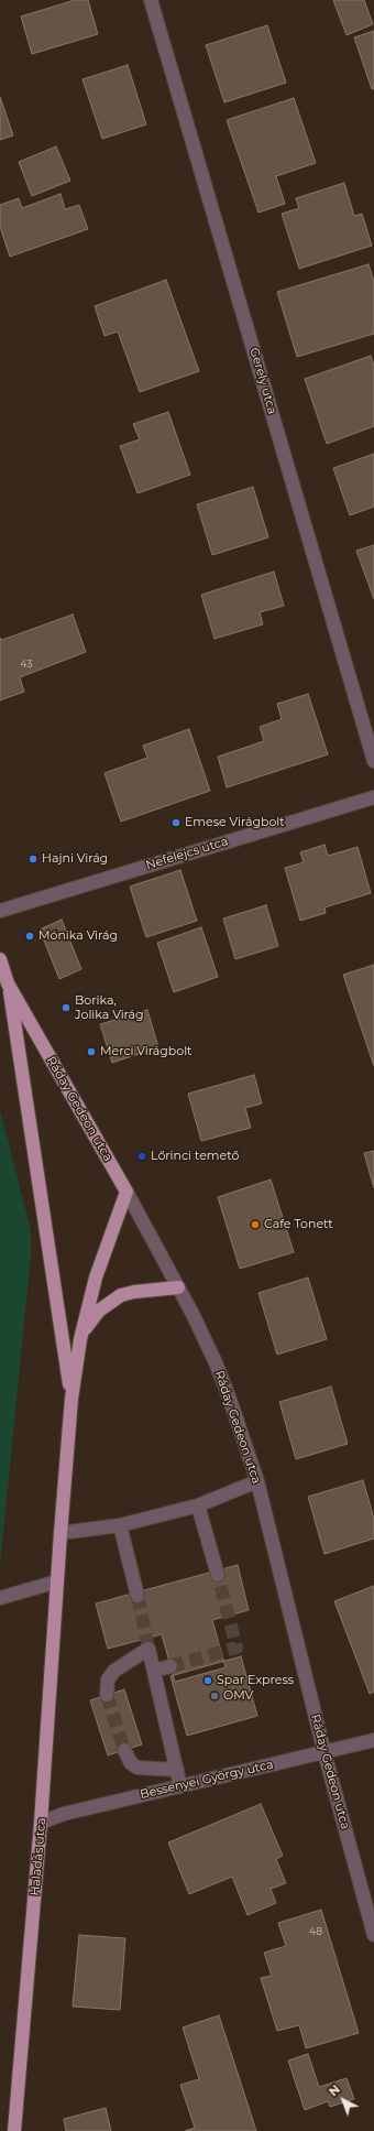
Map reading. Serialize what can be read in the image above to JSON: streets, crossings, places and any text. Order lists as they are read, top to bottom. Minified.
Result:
{"streets":{"main road":["Ráday Gedeon utca","Haladás utca"],"street":["Gerely utca","Nefelejcs utca","Bessenyei György utca"]},"crossings":[["Ráday Gedeon utca","Bessenyei György utca"],["Bessenyei György utca","Haladás utca"]],"places":["Emese Virágbolt","Hajni Virág","Mónika Virág","Borika, Jolika Virág","Merci Virágbolt","Lőrinci temető","Cafe Tonett","Spar Express","OMV"],"house_numbers":["43","48"],"north":"top left"}
